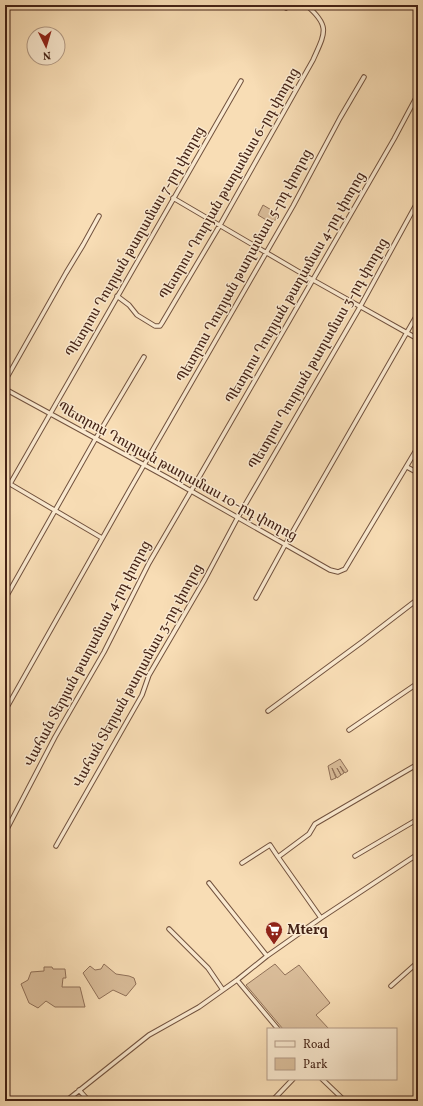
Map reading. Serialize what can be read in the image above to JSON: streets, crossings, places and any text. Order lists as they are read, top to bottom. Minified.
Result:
{"streets":{"street":["Պետրոս Դուրյան թաղամաս 6-րդ փողոց","Պետրոս Դուրյան թաղամաս 7-րդ փողոց","Պետրոս Դուրյան թաղամաս 5-րդ փողոց","Պետրոս Դուրյան թաղամաս 4-րդ փողոց","Պետրոս Դուրյան թաղամաս 3-րդ փողոց","Պետրոս Դուրյան թաղամաս 10-րդ փողոց","Վահան Տերյան թաղամաս 4-րդ փողոց","Վահան Տերյան թաղամաս 3-րդ փողոց"]},"crossings":[["Պետրոս Դուրյան թաղամաս 6-րդ փողոց","Պետրոս Դուրյան թաղամաս 7-րդ փողոց"],["Պետրոս Դուրյան թաղամաս 7-րդ փողոց","Պետրոս Դուրյան թաղամաս 10-րդ փողոց"],["Պետրոս Դուրյան թաղամաս 5-րդ փողոց","Պետրոս Դուրյան թաղամաս 10-րդ փողոց"],["Պետրոս Դուրյան թաղամաս 4-րդ փողոց","Պետրոս Դուրյան թաղամաս 10-րդ փողոց"],["Պետրոս Դուրյան թաղամաս 4-րդ փողոց","Վահան Տերյան թաղամաս 4-րդ փողոց"],["Պետրոս Դուրյան թաղամաս 3-րդ փողոց","Պետրոս Դուրյան թաղամաս 10-րդ փողոց"],["Պետրոս Դուրյան թաղամաս 3-րդ փողոց","Վահան Տերյան թաղամաս 3-րդ փողոց"],["Պետրոս Դուրյան թաղամաս 10-րդ փողոց","Վահան Տերյան թաղամաս 4-րդ փողոց"],["Պետրոս Դուրյան թաղամաս 10-րդ փողոց","Վահան Տերյան թաղամաս 3-րդ փողոց"]],"places":{"supermarket":["Mterq"]},"legend":["Road","Park"],"north":"bottom"}
